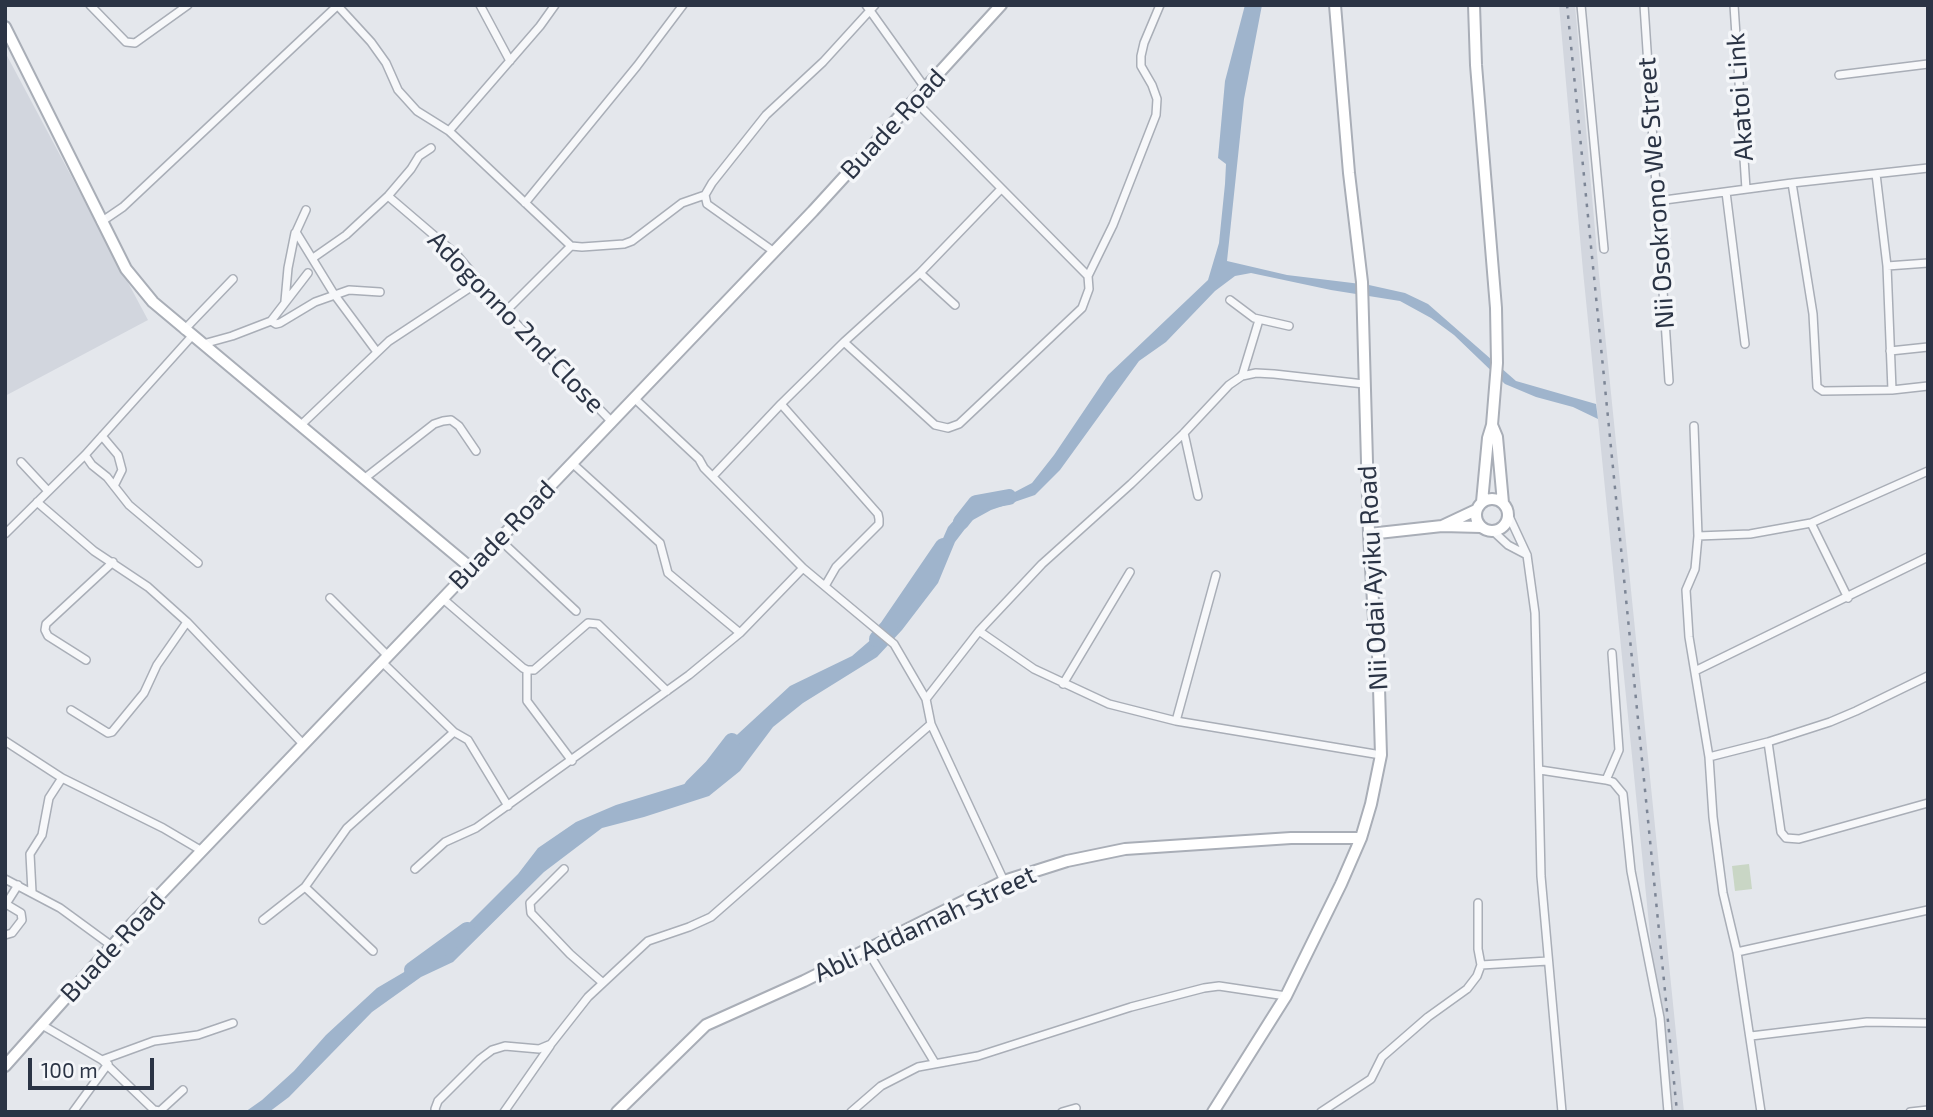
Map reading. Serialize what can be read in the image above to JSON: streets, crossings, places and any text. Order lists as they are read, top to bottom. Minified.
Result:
{"streets":{"street":["Akatoi Link","Buade Road","Nii Osokrono We Street","Adogonno 2nd Close","Nii Odai Ayiku Road","Abli Addamah Street"]},"crossings":[["Buade Road","Adogonno 2nd Close"],["Nii Odai Ayiku Road","Abli Addamah Street"]],"scale_bar":"100 m"}
